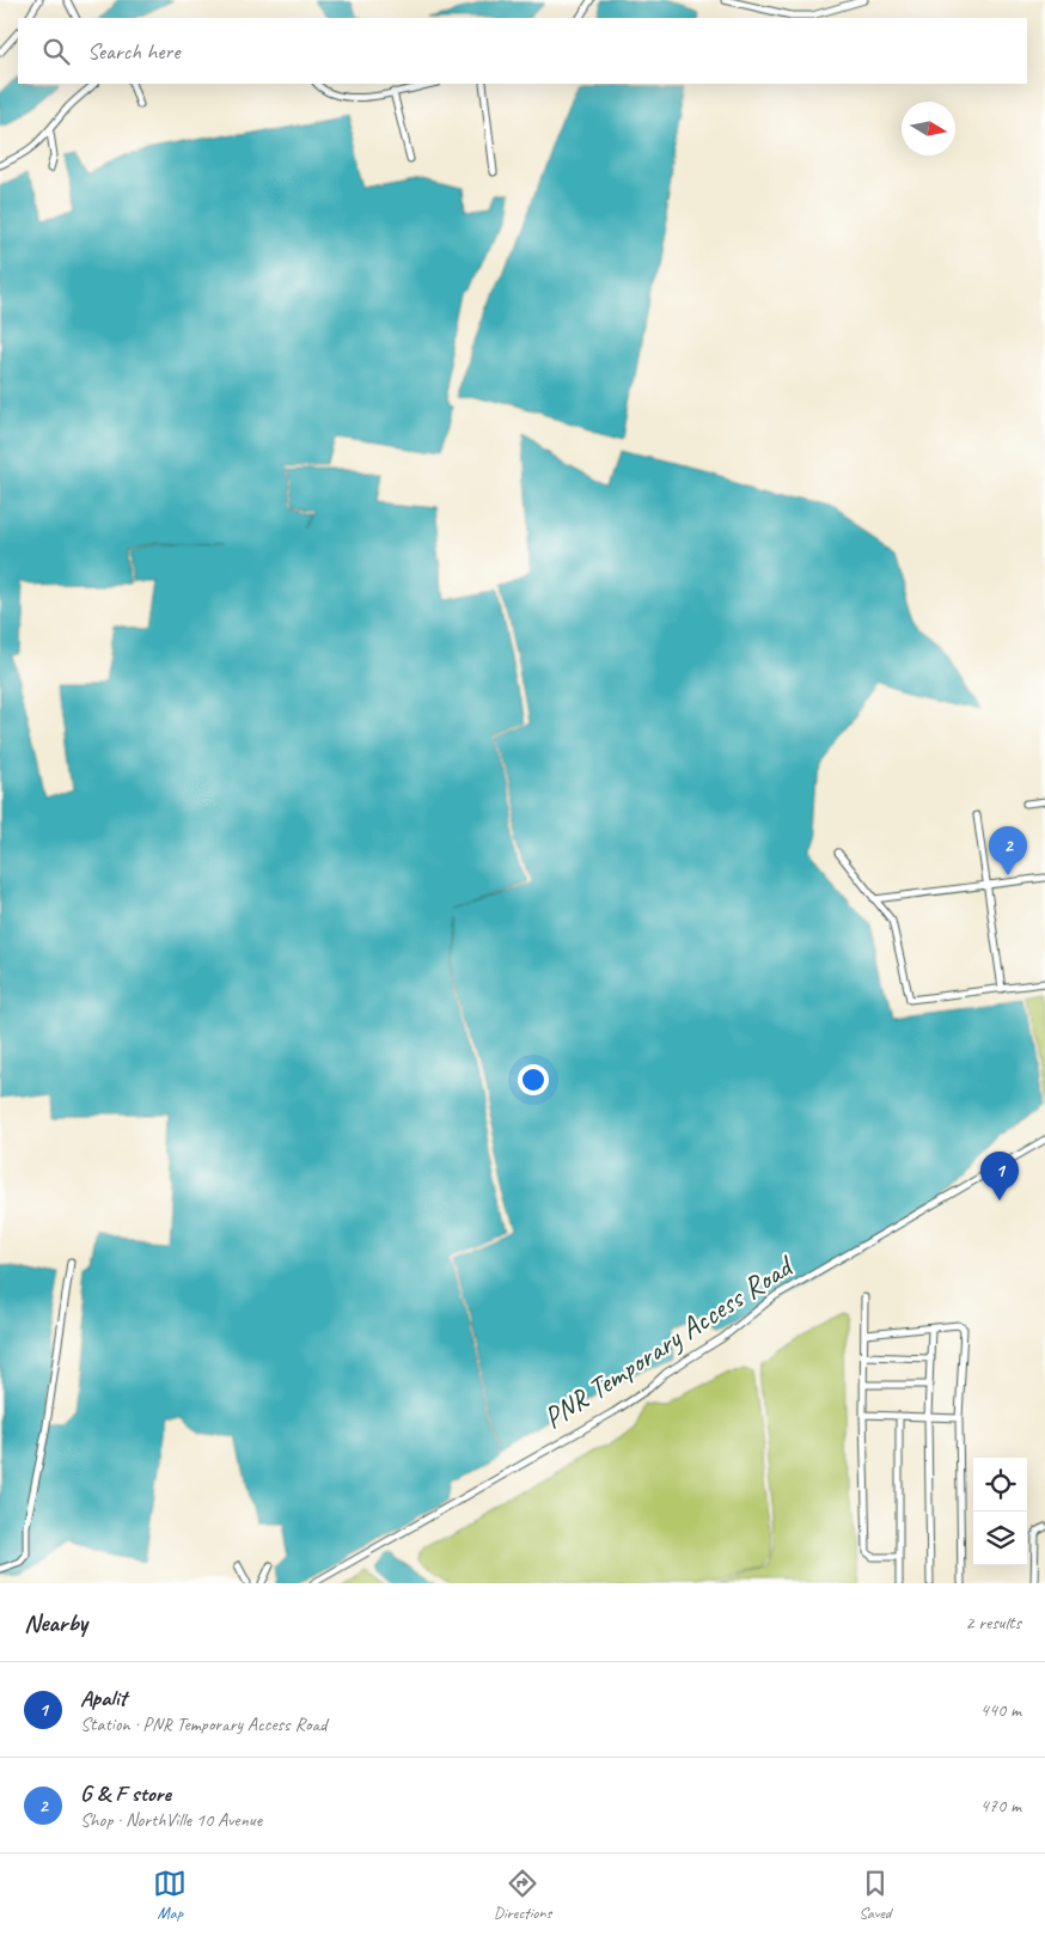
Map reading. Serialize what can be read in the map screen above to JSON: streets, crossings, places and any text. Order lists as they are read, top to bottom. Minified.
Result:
{"streets":{"street":["PNR Temporary Access Road"]},"north":"right","page":{"search":"Search here","pins":["2","1"],"heading":["Nearby","2 results"],"list":[{"mark":"1","name":"Apalit","note":"Station · PNR Temporary Access Road","value":"440 m"},{"mark":"2","name":"G & F store","note":"Shop · NorthVille 10 Avenue","value":"470 m"}],"nav":["Map","Directions","Saved"]}}
